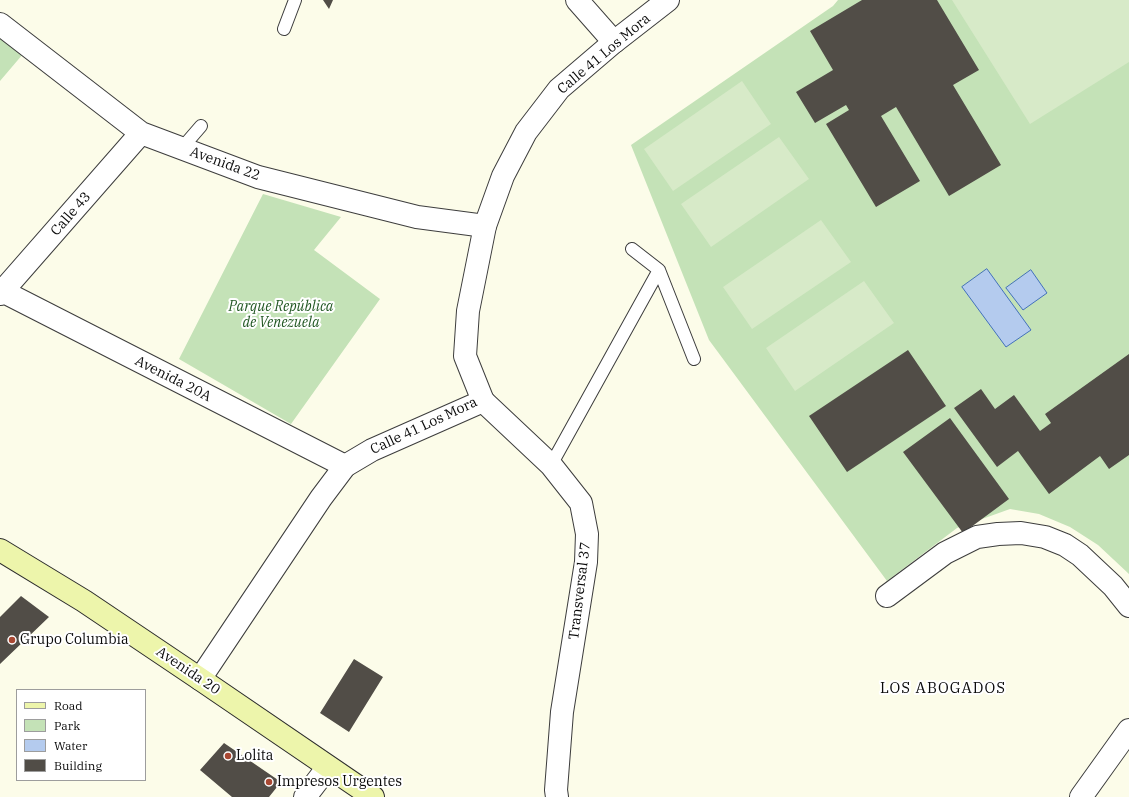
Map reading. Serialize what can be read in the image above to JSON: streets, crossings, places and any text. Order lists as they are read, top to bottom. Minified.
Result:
{"streets":{"main road":["Avenida 20"],"street":["Calle 41 Los Mora","Avenida 22","Calle 43","Avenida 20A","Transversal 37"]},"crossings":[["Calle 41 Los Mora","Avenida 22"],["Calle 41 Los Mora","Avenida 20A"],["Calle 41 Los Mora","Transversal 37"],["Calle 41 Los Mora","Avenida 20"],["Avenida 22","Calle 43"],["Calle 43","Avenida 20A"]],"districts":["LOS ABOGADOS"],"parks":["Parque República de Venezuela"],"places":["Grupo Columbia","Lolita","Impresos Urgentes"],"legend":["Road","Park","Water","Building"]}
